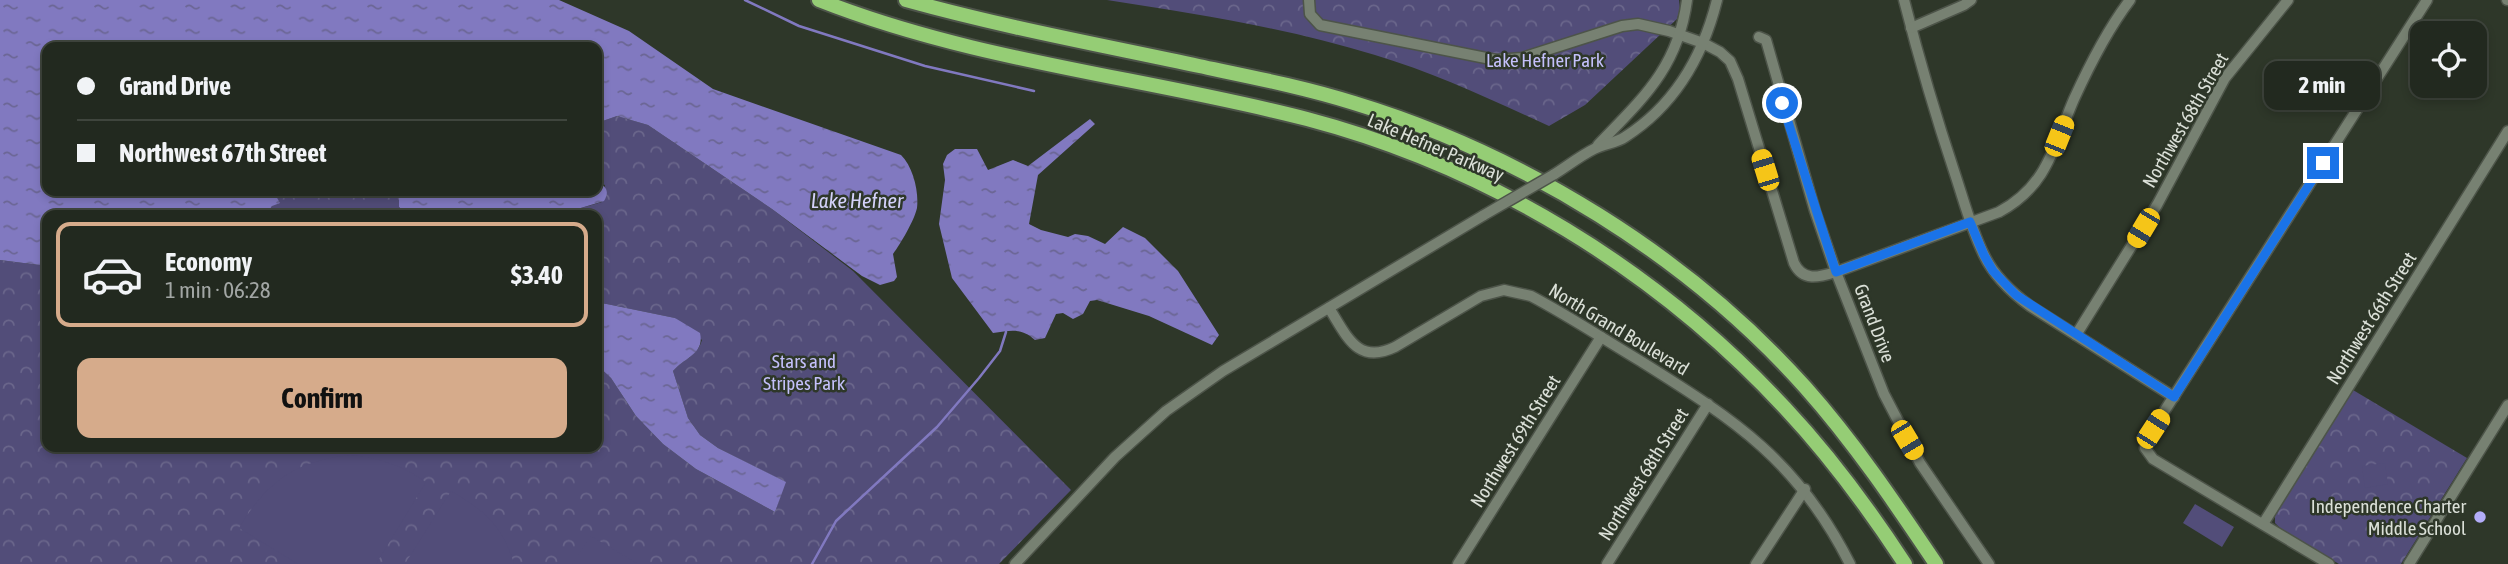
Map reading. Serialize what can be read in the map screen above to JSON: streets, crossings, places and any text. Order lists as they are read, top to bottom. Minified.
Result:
{"streets":{"highway":["Lake Hefner Parkway"],"street":["Northwest 68th Street","Northwest 66th Street","Grand Drive","North Grand Boulevard","Northwest 69th Street"]},"crossings":[["Northwest 68th Street","North Grand Boulevard"],["North Grand Boulevard","Northwest 69th Street"]],"water":["Lake Hefner"],"parks":["Lake Hefner Park","Stars and Stripes Park"],"places":["Independence Charter Middle School"],"page":{"banner":["Grand Drive","Northwest 67th Street"],"bubble":"2 min","list":[{"name":"Economy","note":"1 min · 06:28","value":"$3.40"}],"buttons":"Confirm"}}
